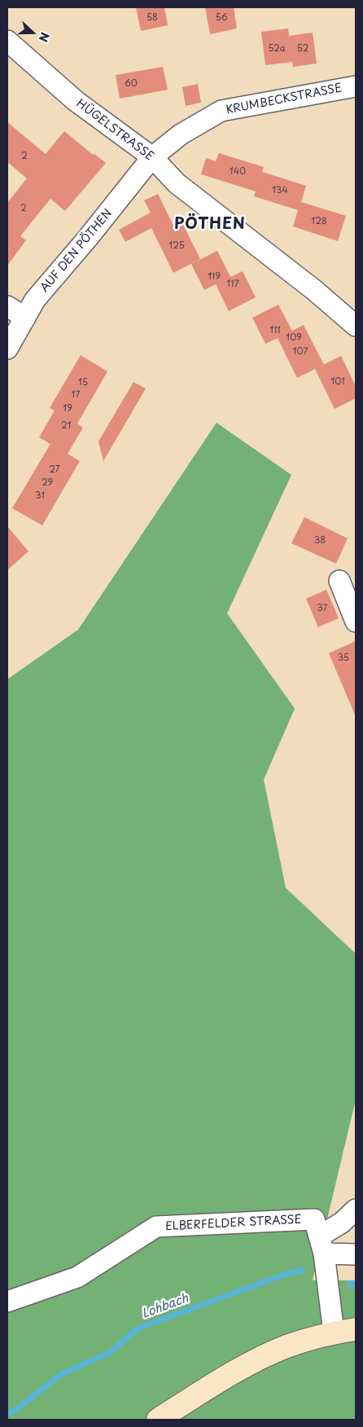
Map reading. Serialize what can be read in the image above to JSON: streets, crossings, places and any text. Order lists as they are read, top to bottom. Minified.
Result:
{"streets":{"street":["KRUMBECKSTRASSE","HÜGELSTRASSE","AUF DEN PÖTHEN","ELBERFELDER STRASSE"]},"crossings":[["KRUMBECKSTRASSE","HÜGELSTRASSE"],["KRUMBECKSTRASSE","AUF DEN PÖTHEN"],["HÜGELSTRASSE","AUF DEN PÖTHEN"]],"districts":["PÖTHEN"],"water":["Lohbach"],"house_numbers":["58","56","52a","52","60","2","140","134","2","128","125","119","117","111","109","107","101","15","17","19","21","27","29","31","38","37","35"],"north":"right"}
